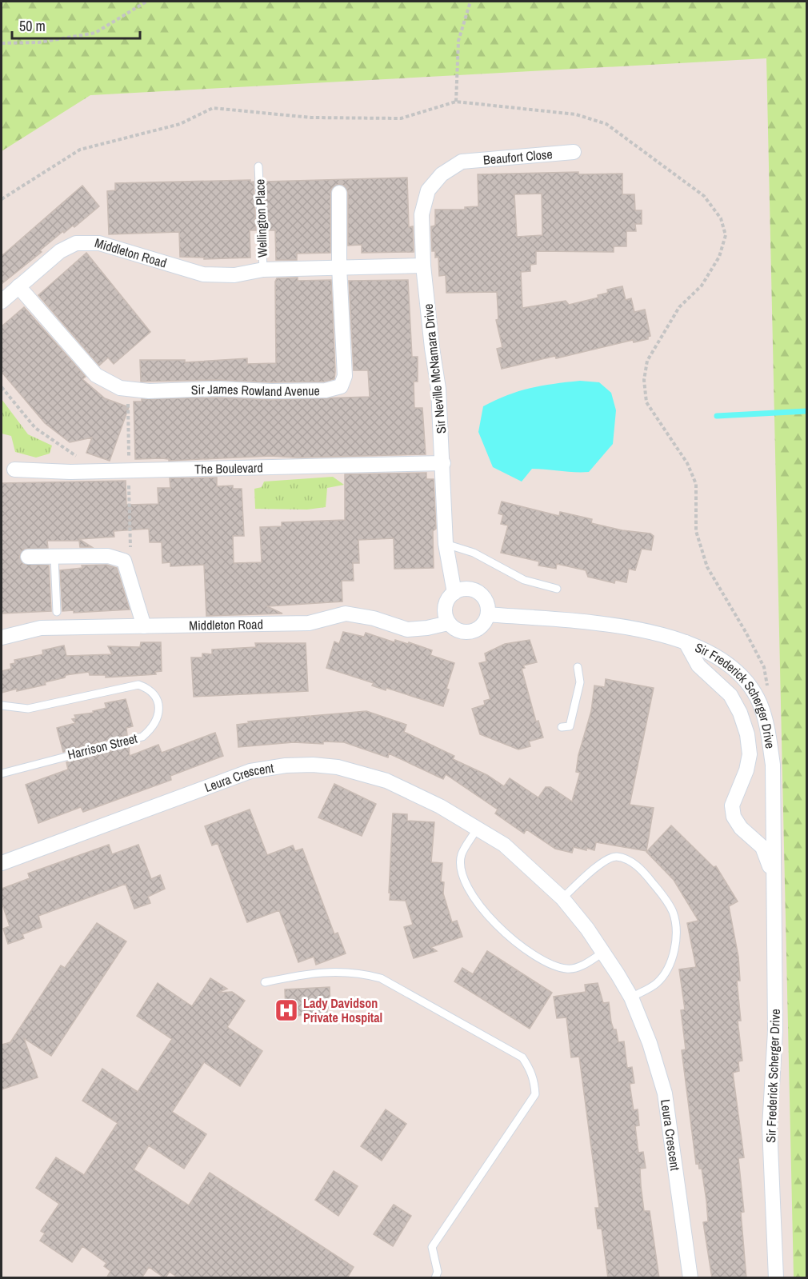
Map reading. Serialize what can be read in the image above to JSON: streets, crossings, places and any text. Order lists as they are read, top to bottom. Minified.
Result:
{"streets":{"street":["Beaufort Close","Middleton Road","Sir Neville McNamara Drive","Sir James Rowland Avenue","The Boulevard","Sir Frederick Scherger Drive","Leura Crescent"],"lane":["Wellington Place","Harrison Street"]},"crossings":[["Beaufort Close","Sir Neville McNamara Drive"],["Wellington Place","Middleton Road"],["Middleton Road","Sir Neville McNamara Drive"],["Middleton Road","Sir James Rowland Avenue"],["Middleton Road","Sir Frederick Scherger Drive"],["Sir Neville McNamara Drive","The Boulevard"],["Sir Neville McNamara Drive","Sir Frederick Scherger Drive"]],"places":{"hospital":["Lady Davidson Private Hospital"]},"scale_bar":"50 m"}
